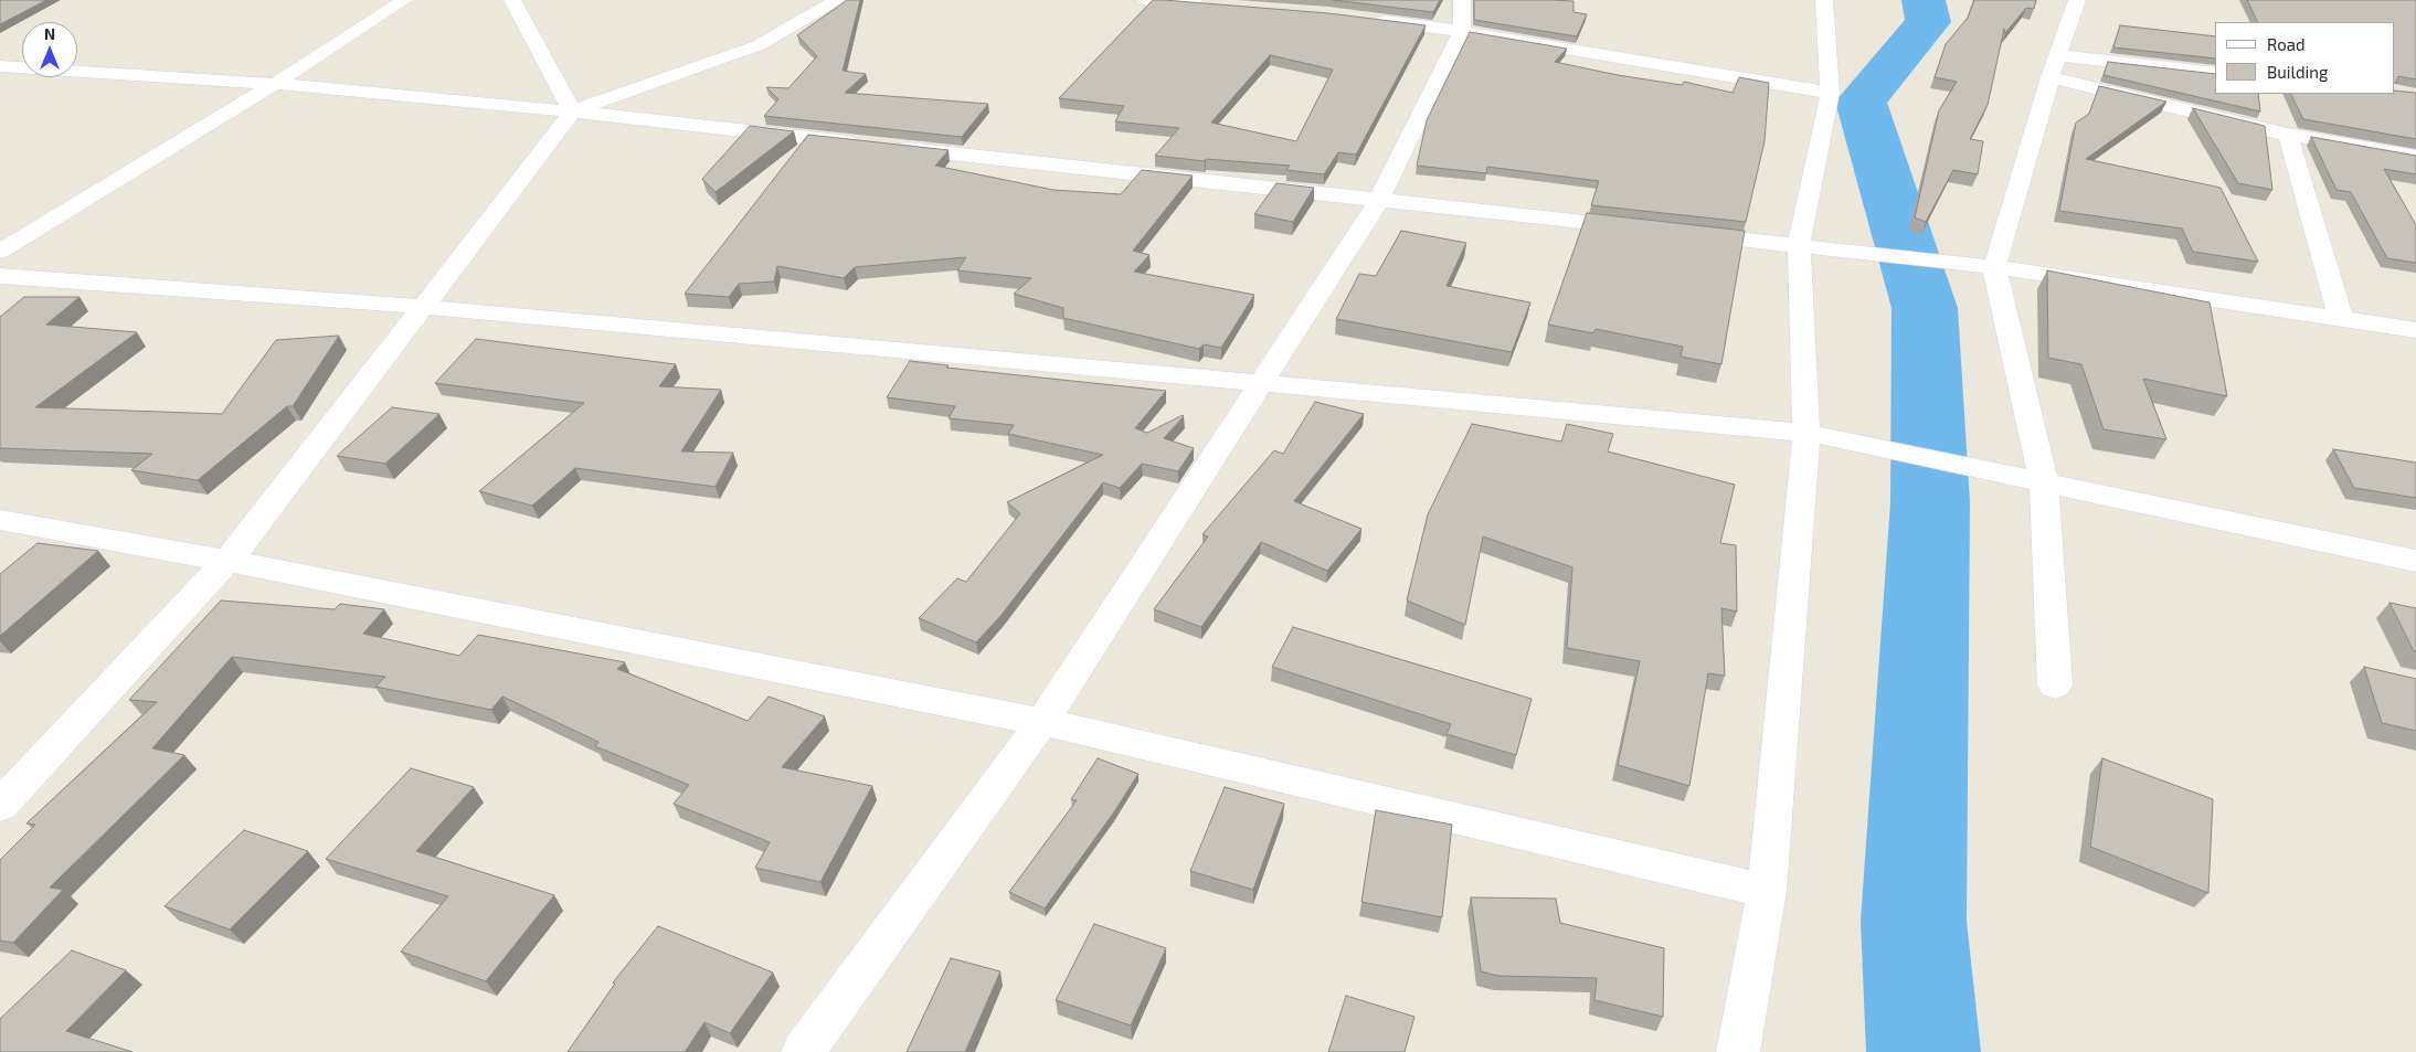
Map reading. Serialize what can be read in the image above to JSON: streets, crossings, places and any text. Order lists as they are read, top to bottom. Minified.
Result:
{"legend":["Road","Building"],"north":"top"}
